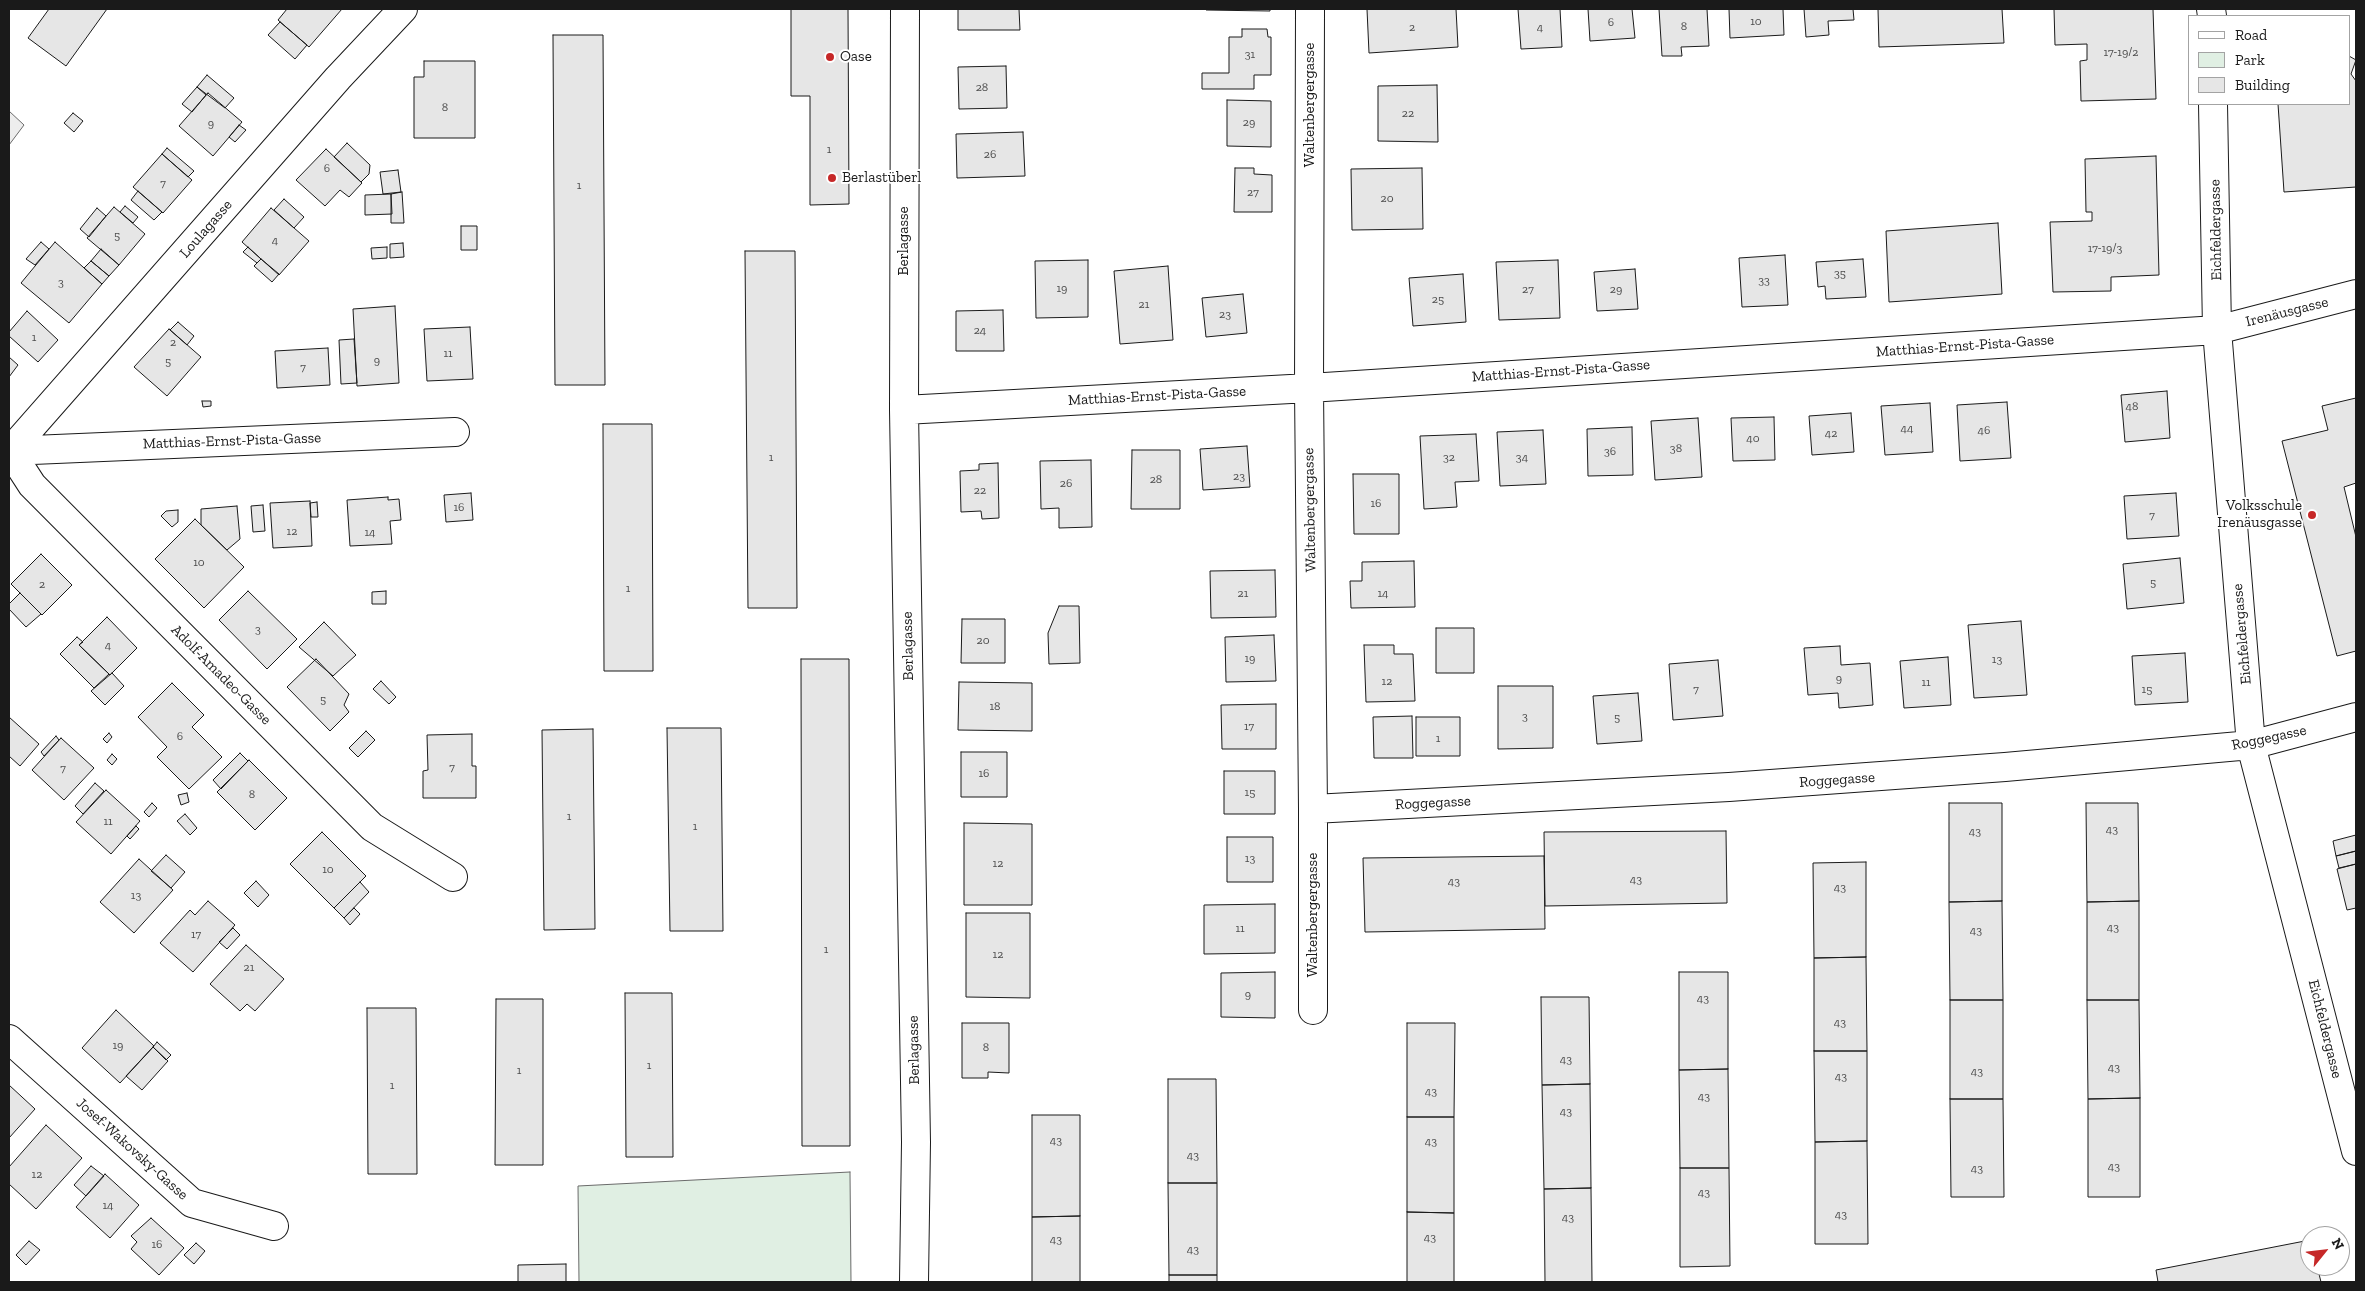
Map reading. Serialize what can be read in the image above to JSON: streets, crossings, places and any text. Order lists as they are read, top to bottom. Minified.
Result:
{"streets":{"street":["Waltenbergergasse","Loulagasse","Eichfeldergasse","Berlagasse","Irenäusgasse","Matthias-Ernst-Pista-Gasse","Adolf-Amadeo-Gasse","Roggegasse","Josef-Wakovsky-Gasse"]},"crossings":[["Waltenbergergasse","Matthias-Ernst-Pista-Gasse"],["Waltenbergergasse","Roggegasse"],["Loulagasse","Matthias-Ernst-Pista-Gasse"],["Loulagasse","Adolf-Amadeo-Gasse"],["Eichfeldergasse","Irenäusgasse"],["Eichfeldergasse","Matthias-Ernst-Pista-Gasse"],["Eichfeldergasse","Roggegasse"],["Berlagasse","Matthias-Ernst-Pista-Gasse"],["Irenäusgasse","Matthias-Ernst-Pista-Gasse"],["Matthias-Ernst-Pista-Gasse","Adolf-Amadeo-Gasse"]],"places":["Oase","Berlastüberl","Volksschule Irenäusgasse"],"house_numbers":["10","6","8","2","4","17-19/2","31","28","8","22","29","9","1","26","6","7","1","27","20","5","4","17-19/3","35","33","3","19","27","29","25","21","23","24","1","2","11","9","5","7","48","44","46","42","40","38","36","1","32","34","23","28","26","22","16","16","7","12","14","10","5","2","1","21","14","3","20","4","19","13","9","12","11","7","15","5","18","3","5","17","6","1","7","7","16","15","8","1","11","1","43","43","13","12","10","43","43","43","13","43","11","43","17","1","12","21","9","43","43","19","8","43","1","43","1","43","43","1","43","43","43","43","43","43","43","43","12","43","14","43","43","43","43","16","43"],"legend":["Road","Park","Building"],"north":"top right"}
